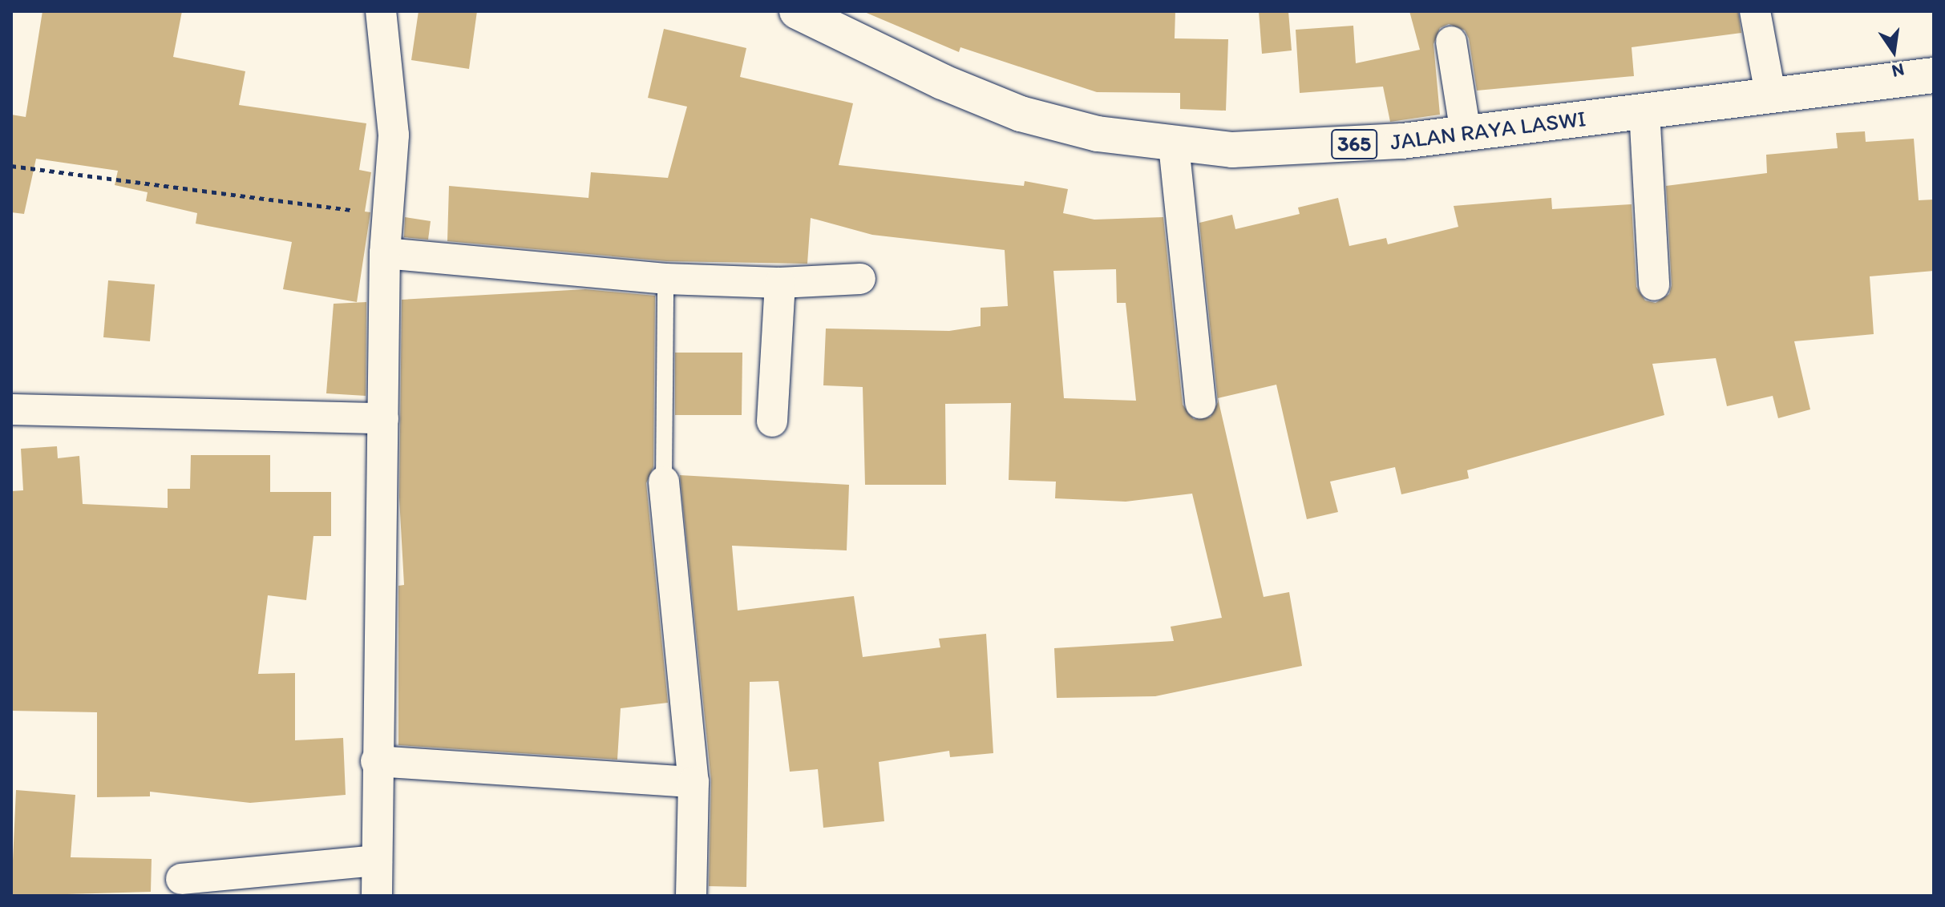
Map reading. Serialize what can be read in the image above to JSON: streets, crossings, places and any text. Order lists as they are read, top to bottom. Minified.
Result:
{"streets":{"main road":["JALAN RAYA LASWI","365"]},"north":"bottom"}
